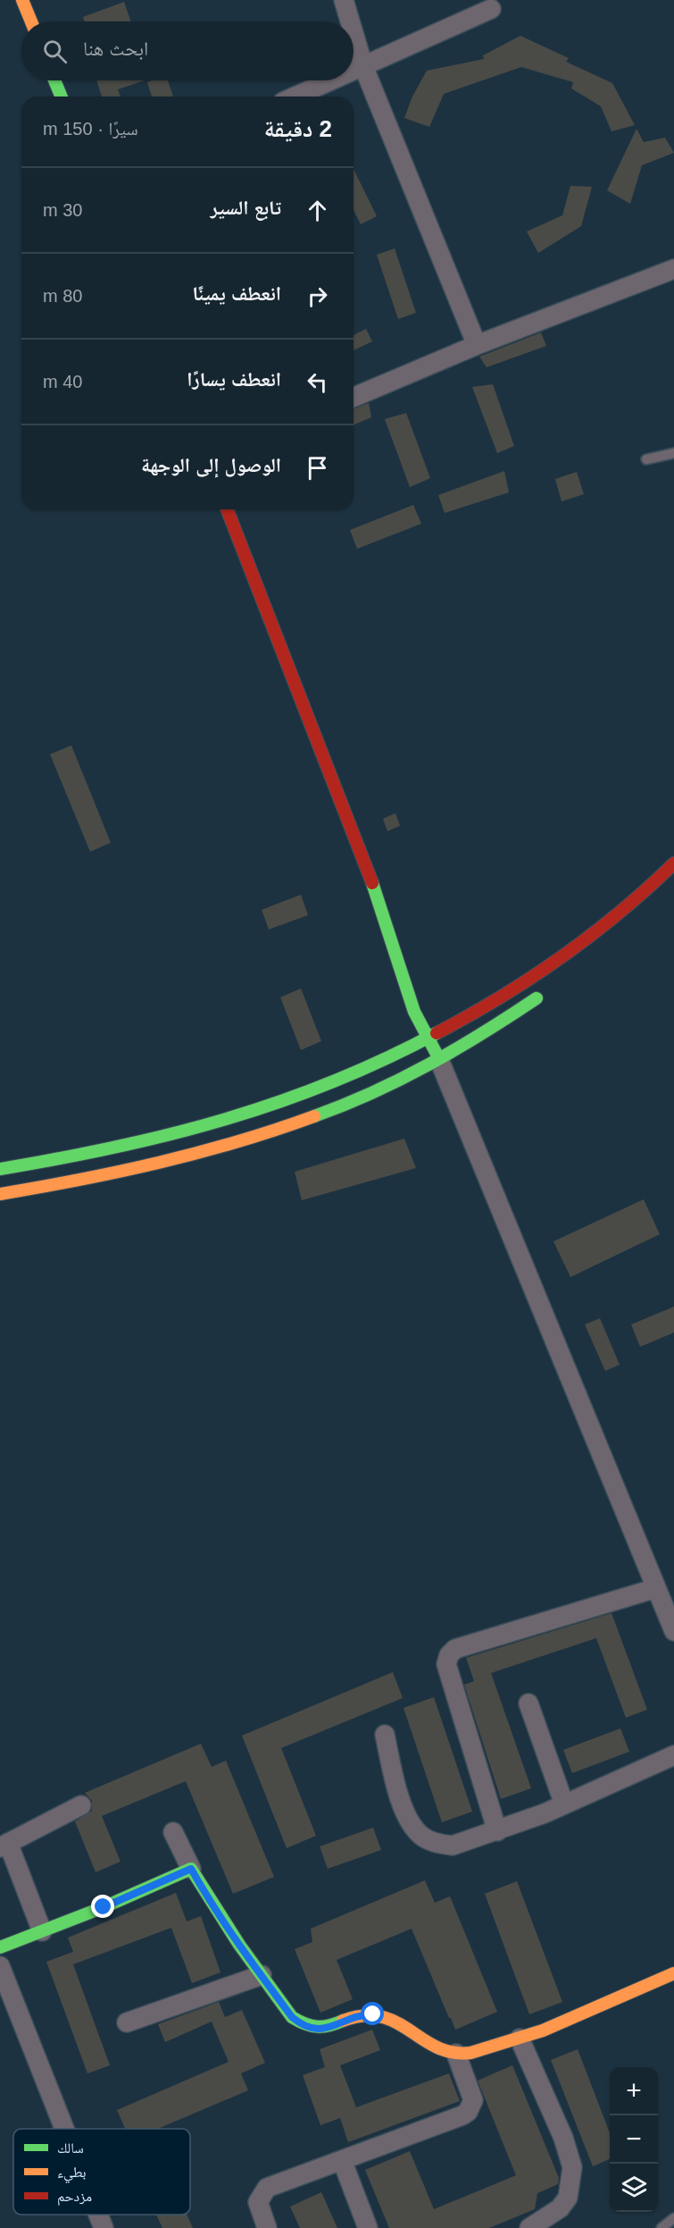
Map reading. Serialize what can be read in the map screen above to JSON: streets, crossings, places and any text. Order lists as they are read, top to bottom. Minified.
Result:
{"legend":["سالك","بطيء","مزدحم"],"page":{"search":"ابحث هنا","heading":["2 دقيقة","سيرًا · 150 m"],"list":[["تابع السير","30 m"],["انعطف يمينًا","80 m"],["انعطف يسارًا","40 m"],"الوصول إلى الوجهة"],"map_buttons":["+","−"]}}
